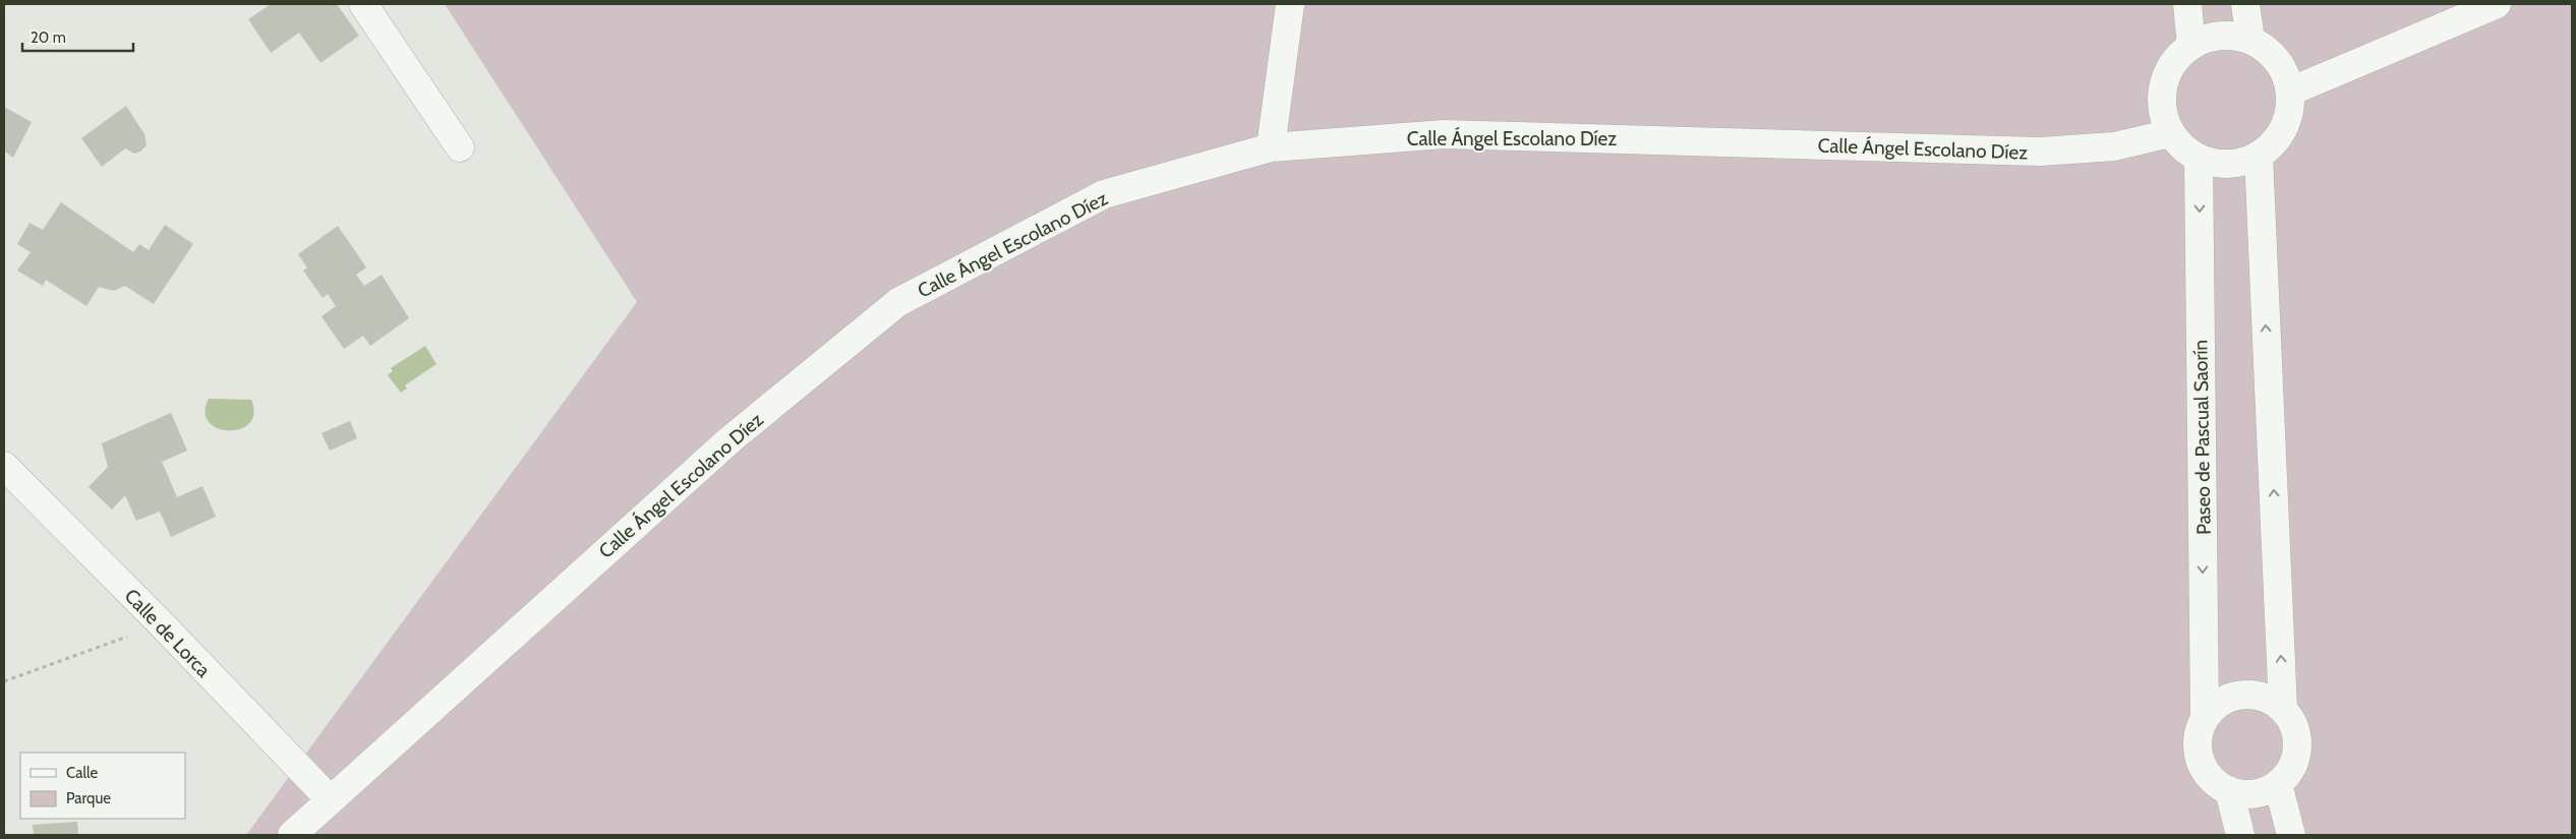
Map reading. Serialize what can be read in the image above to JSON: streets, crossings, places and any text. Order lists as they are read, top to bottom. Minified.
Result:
{"streets":{"street":["Calle Ángel Escolano Díez","Paseo de Pascual Saorín","Calle de Lorca"]},"crossings":[["Calle Ángel Escolano Díez","Paseo de Pascual Saorín"],["Calle Ángel Escolano Díez","Calle de Lorca"]],"legend":["Calle","Parque"],"scale_bar":"20 m"}
